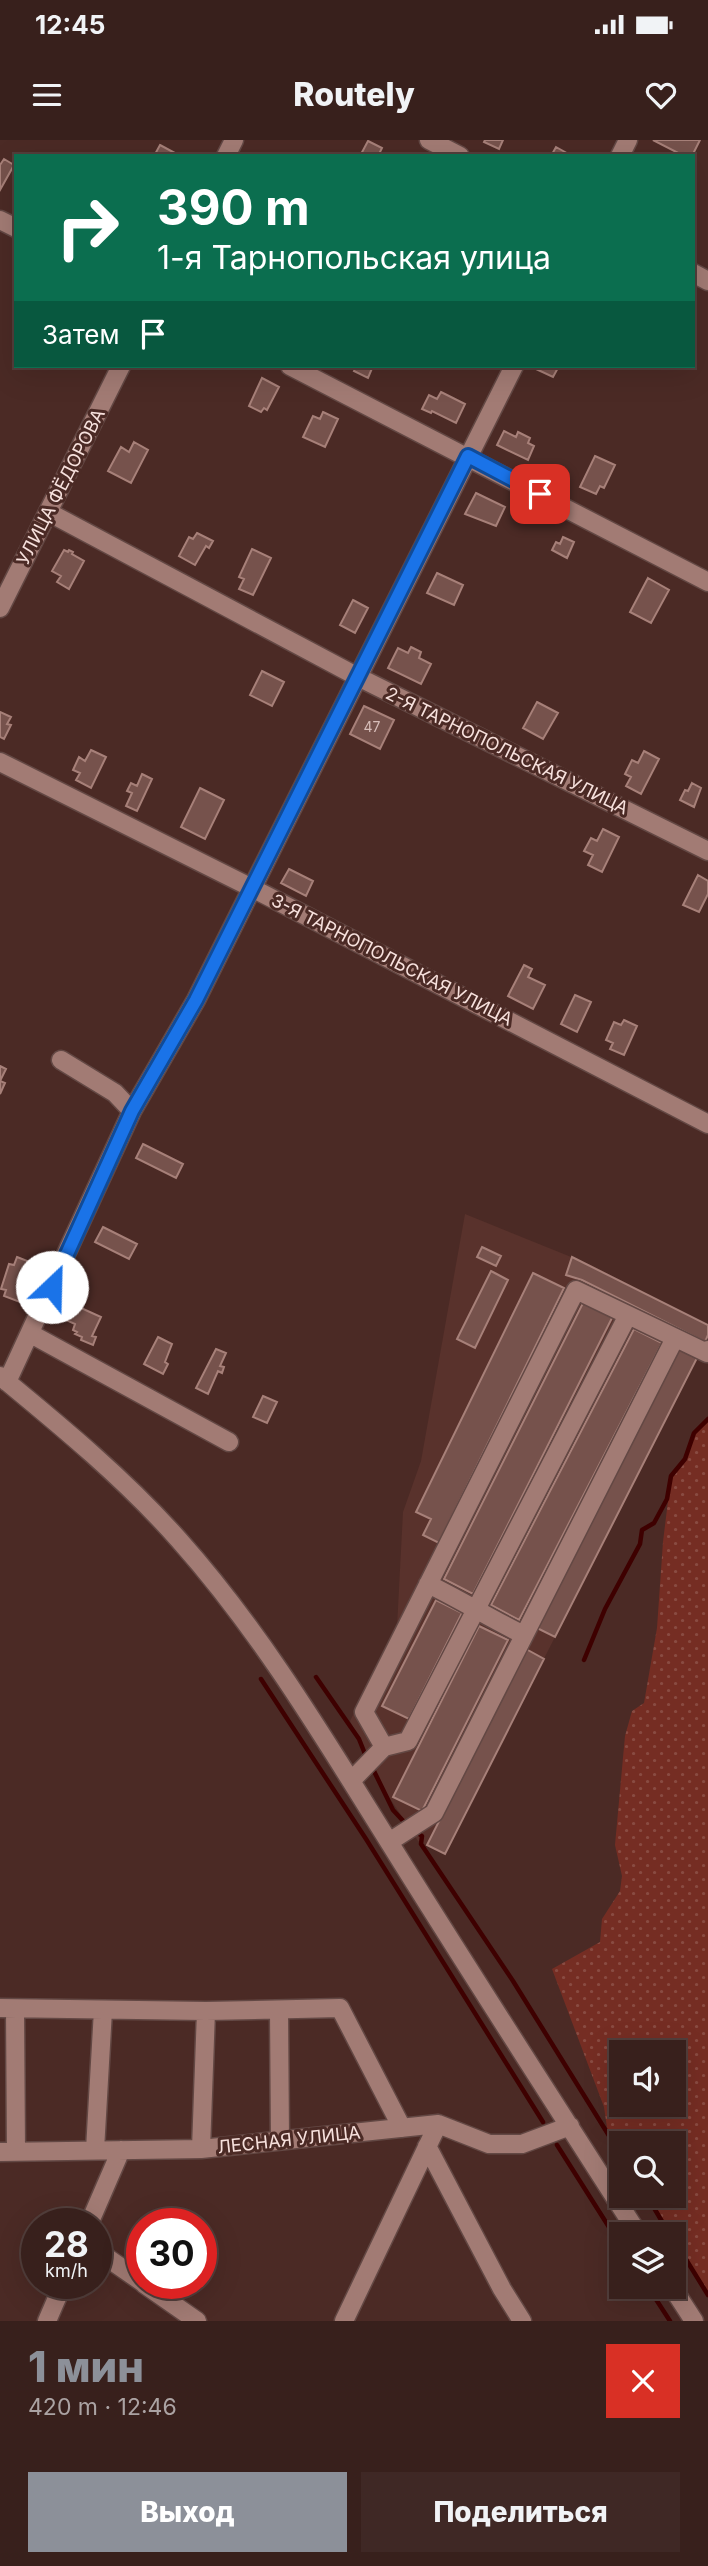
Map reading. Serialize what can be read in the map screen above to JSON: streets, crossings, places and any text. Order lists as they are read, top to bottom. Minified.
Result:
{"streets":{"street":["УЛИЦА ФЁДОРОВА","2-Я ТАРНОПОЛЬСКАЯ УЛИЦА","3-Я ТАРНОПОЛЬСКАЯ УЛИЦА","ЛЕСНАЯ УЛИЦА"]},"crossings":[["УЛИЦА ФЁДОРОВА","2-Я ТАРНОПОЛЬСКАЯ УЛИЦА"]],"house_numbers":["47"],"page":{"status":"12:45","header":"Routely","turn":["390 m","1-я Тарнопольская улица"],"then":"Затем","speed":"28 km/h","limit":"30","heading":["1 мин","420 m · 12:46"],"buttons":["Выход","Поделиться"]}}
